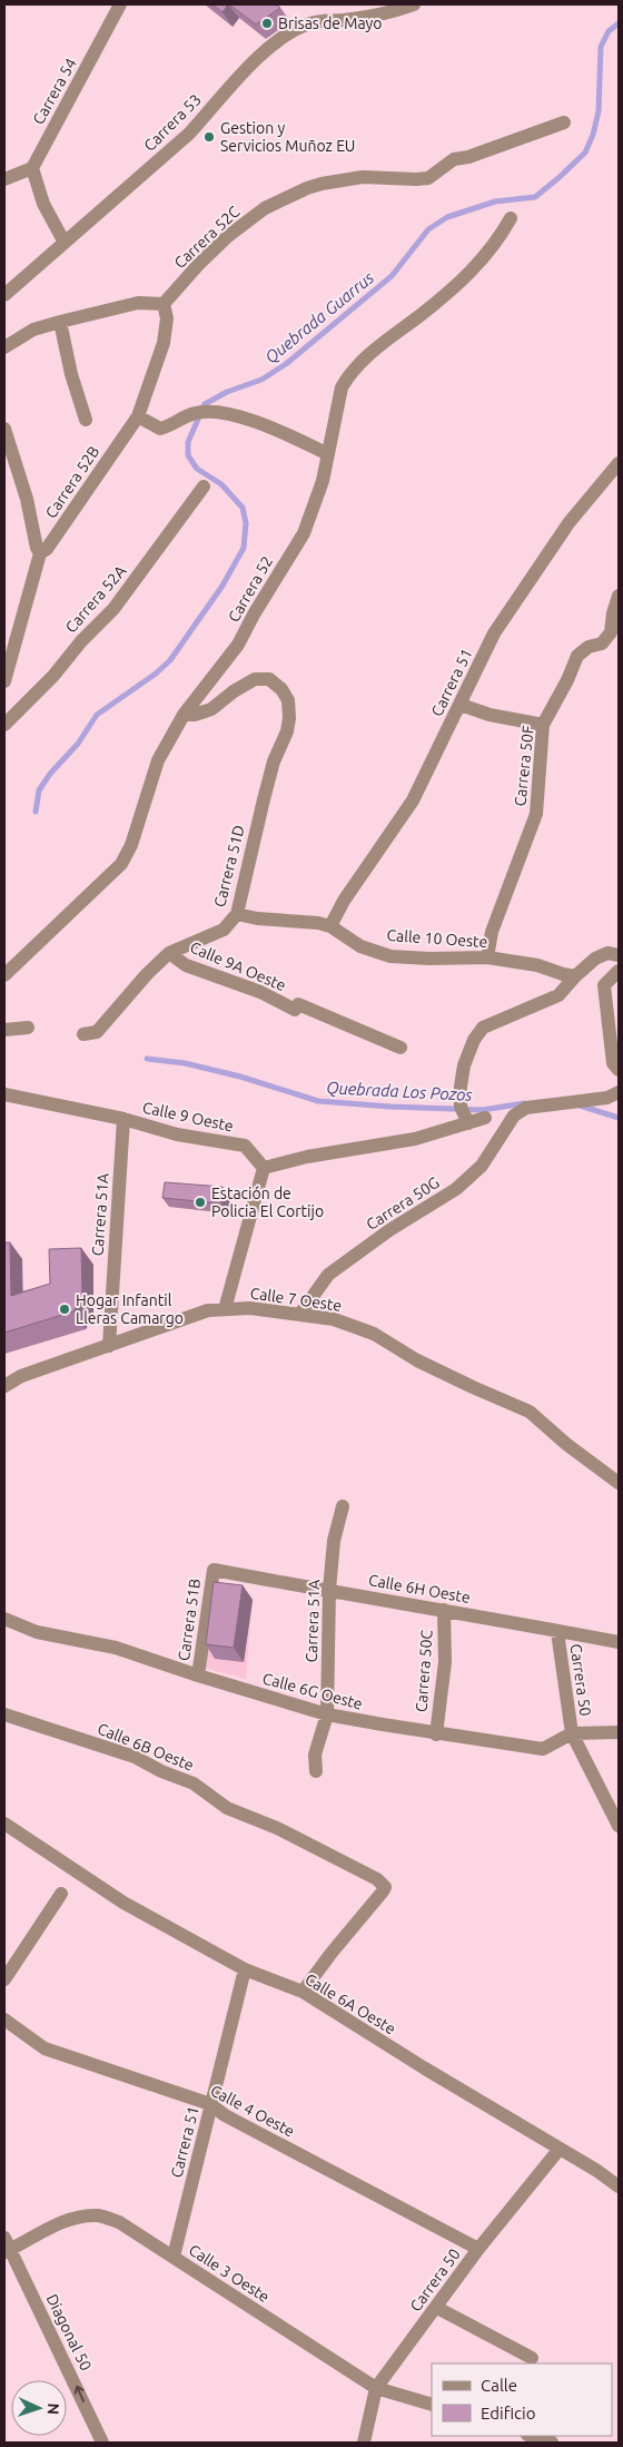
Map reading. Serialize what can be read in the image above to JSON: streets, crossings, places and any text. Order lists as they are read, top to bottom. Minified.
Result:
{"streets":{"street":["Carrera 54","Carrera 53","Carrera 52C","Carrera 52B","Carrera 52","Carrera 52A","Carrera 51","Carrera 50F","Carrera 51D","Calle 10 Oeste","Calle 9A Oeste","Calle 9 Oeste","Carrera 50G","Carrera 51A","Calle 7 Oeste","Calle 6H Oeste","Carrera 51B","Carrera 50C","Carrera 50","Calle 6G Oeste","Calle 6B Oeste","Calle 6A Oeste","Calle 4 Oeste","Calle 3 Oeste","Diagonal 50"]},"crossings":[["Carrera 52C","Carrera 52B"],["Carrera 52","Carrera 51D"],["Carrera 51","Calle 10 Oeste"],["Carrera 51","Calle 6A Oeste"],["Carrera 51","Calle 4 Oeste"],["Carrera 51","Calle 3 Oeste"],["Carrera 50F","Calle 10 Oeste"],["Carrera 51D","Calle 10 Oeste"],["Carrera 51D","Calle 9A Oeste"],["Calle 9 Oeste","Carrera 51A"],["Carrera 50G","Calle 7 Oeste"],["Carrera 51A","Calle 7 Oeste"],["Carrera 51A","Calle 6H Oeste"],["Carrera 51A","Calle 6G Oeste"],["Calle 6H Oeste","Carrera 51B"],["Calle 6H Oeste","Carrera 50C"],["Calle 6H Oeste","Carrera 50"],["Carrera 51B","Calle 6G Oeste"],["Carrera 50C","Calle 6G Oeste"],["Carrera 50","Calle 6G Oeste"],["Carrera 50","Calle 6A Oeste"],["Carrera 50","Calle 4 Oeste"],["Carrera 50","Calle 3 Oeste"],["Calle 6B Oeste","Calle 6A Oeste"],["Calle 3 Oeste","Diagonal 50"]],"one_way":["Diagonal 50"],"water":["Quebrada Guarrus","Quebrada Los Pozos"],"places":["Brisas de Mayo","Gestion y Servicios Muñoz EU","Estación de Policia El Cortijo","Hogar Infantil Lleras Camargo"],"legend":["Calle","Edificio"],"north":"right"}
